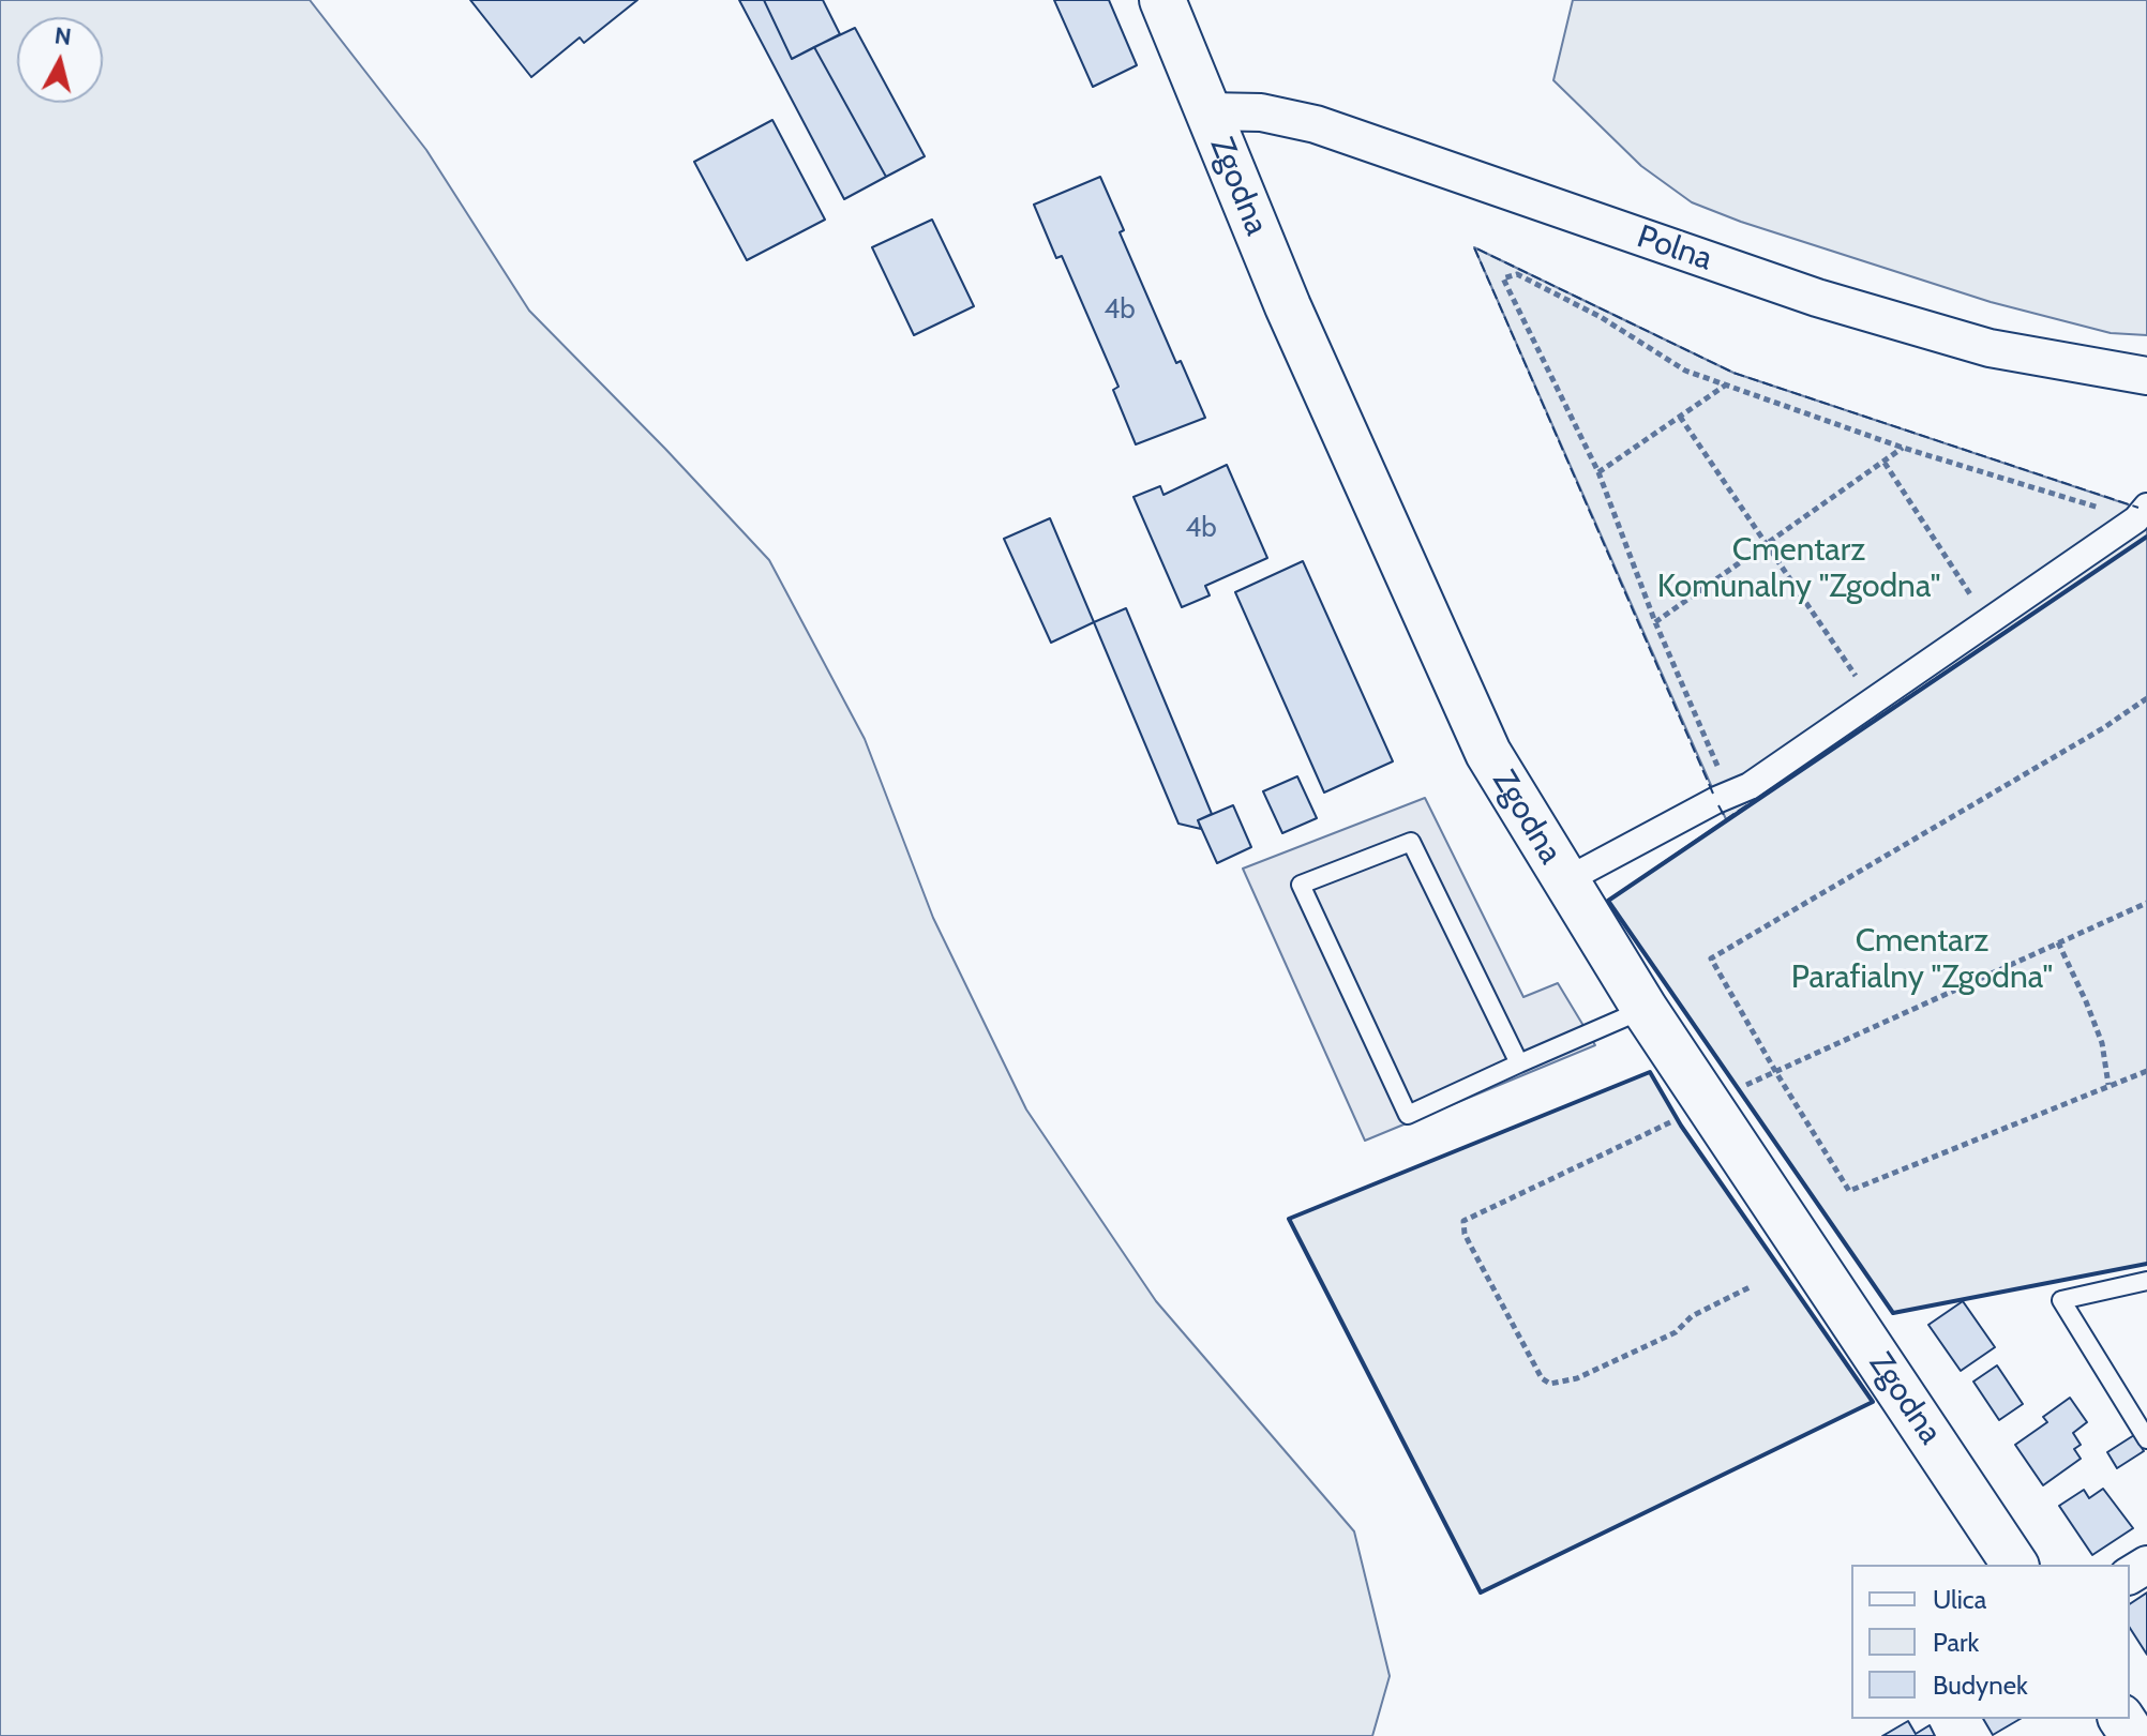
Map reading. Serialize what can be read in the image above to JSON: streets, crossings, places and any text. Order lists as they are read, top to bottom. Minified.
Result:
{"streets":{"street":["Zgodna","Polna"]},"crossings":[["Zgodna","Polna"]],"parks":["Cmentarz Komunalny \"Zgodna\"","Cmentarz Parafialny \"Zgodna\""],"house_numbers":["4b","4b"],"legend":["Ulica","Park","Budynek"],"north":"top"}
